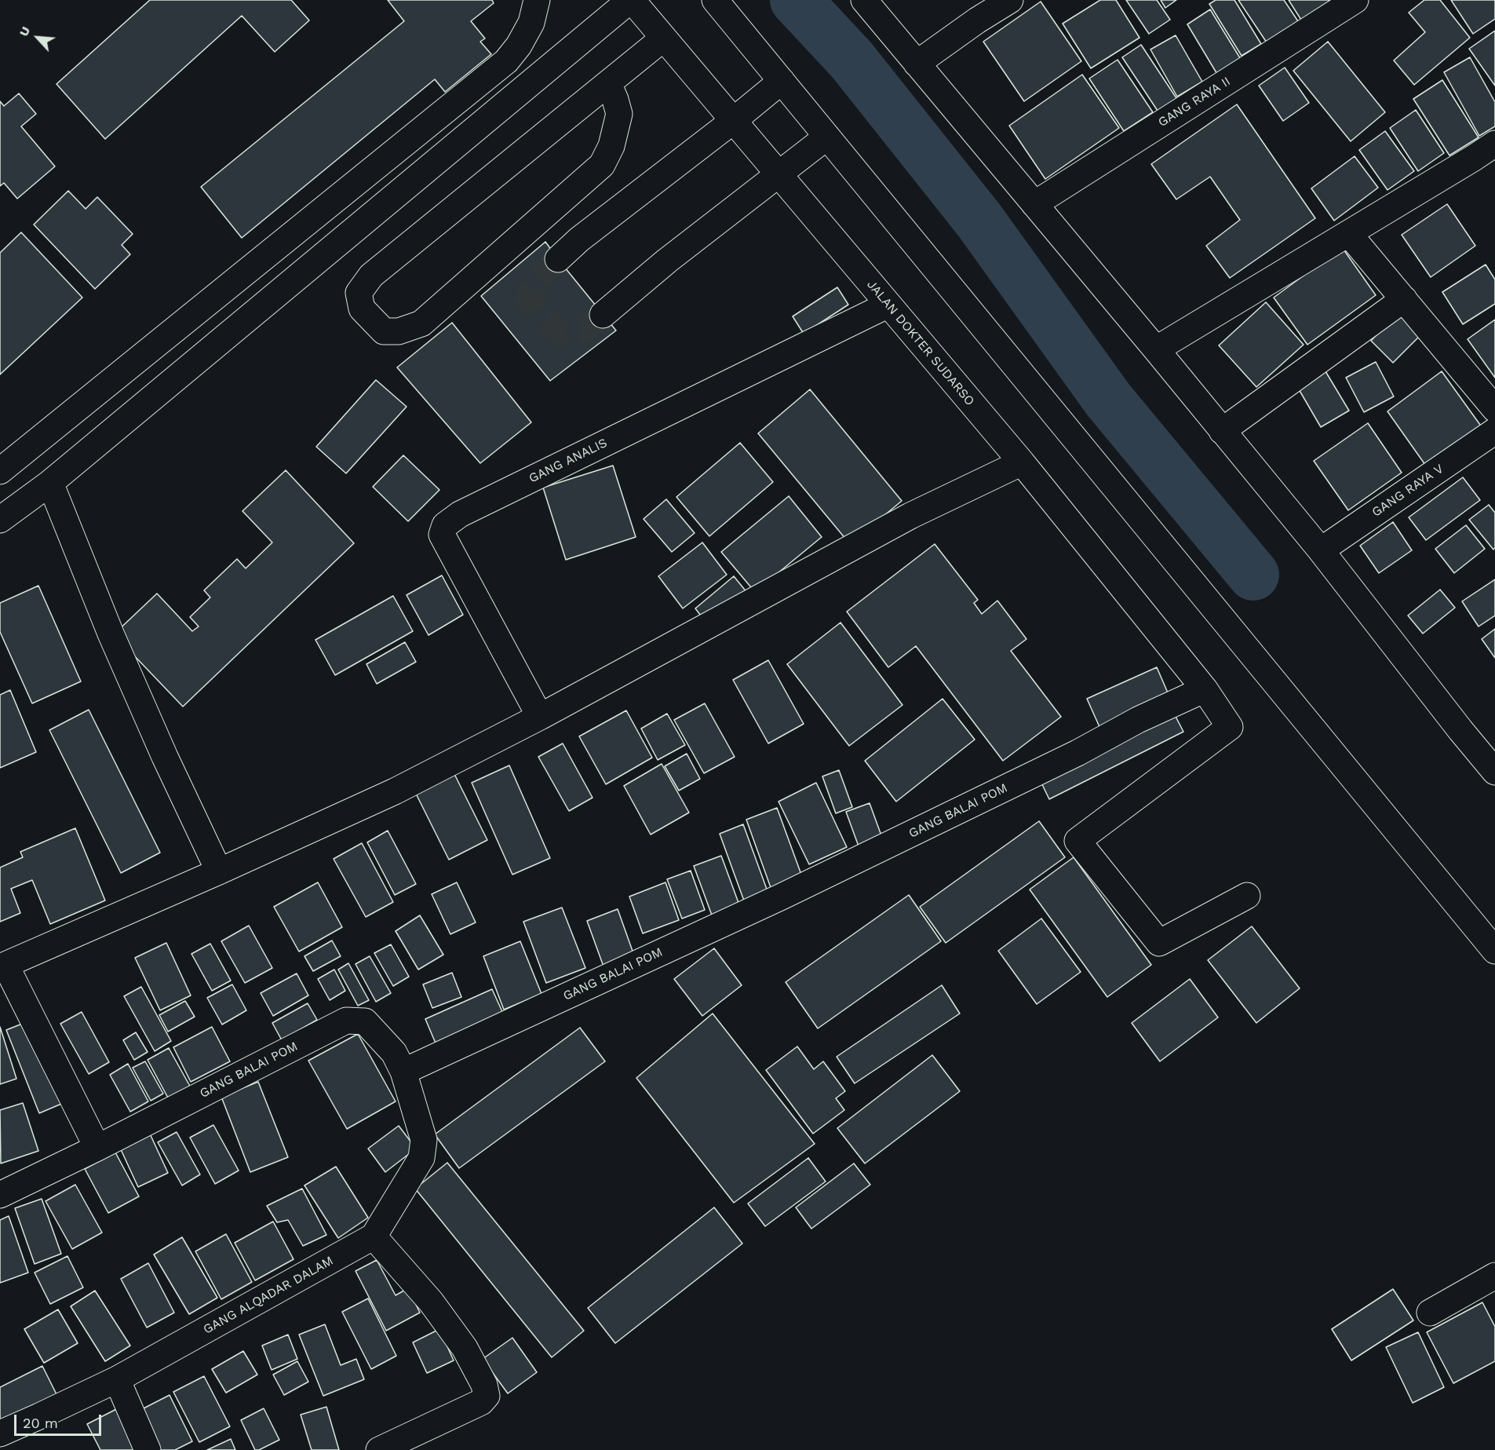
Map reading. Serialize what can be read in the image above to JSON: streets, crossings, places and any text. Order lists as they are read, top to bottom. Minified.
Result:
{"streets":{"street":["GANG RAYA II","JALAN DOKTER SUDARSO","GANG ANALIS","GANG RAYA V","GANG BALAI POM","GANG ALQADAR DALAM"]},"crossings":[["JALAN DOKTER SUDARSO","GANG ANALIS"],["JALAN DOKTER SUDARSO","GANG BALAI POM"],["GANG BALAI POM","GANG ALQADAR DALAM"]],"scale_bar":"20 m","north":"top left"}
